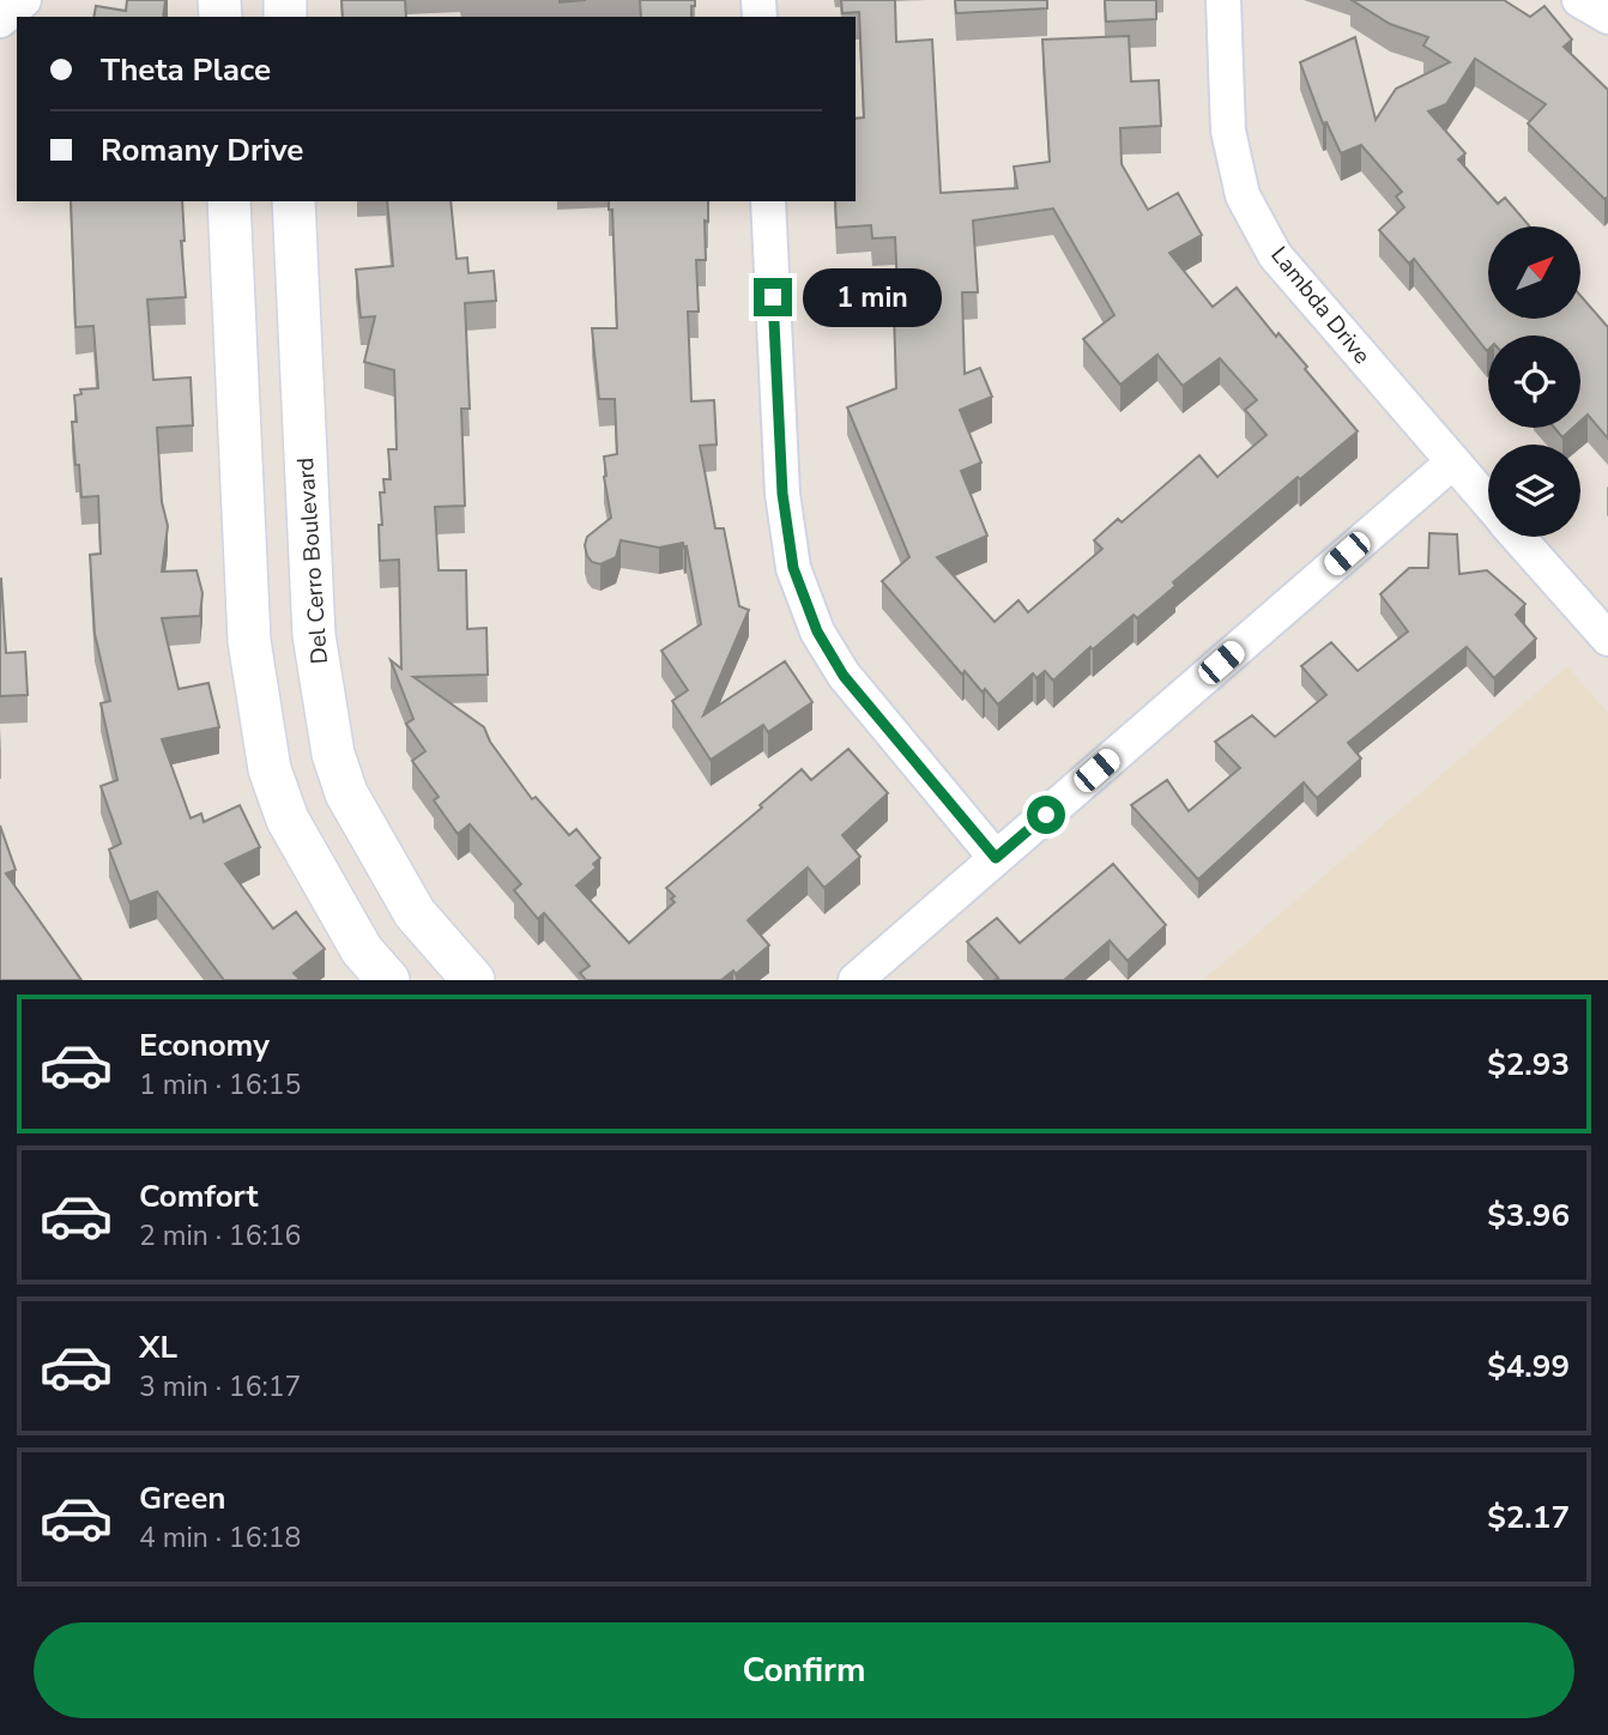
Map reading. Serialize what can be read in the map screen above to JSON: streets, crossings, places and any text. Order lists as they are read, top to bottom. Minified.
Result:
{"streets":{"street":["Lambda Drive","Del Cerro Boulevard"]},"north":"top right","page":{"banner":["Theta Place","Romany Drive"],"bubble":"1 min","list":[{"name":"Economy","note":"1 min · 16:15","value":"$2.93"},{"name":"Comfort","note":"2 min · 16:16","value":"$3.96"},{"name":"XL","note":"3 min · 16:17","value":"$4.99"},{"name":"Green","note":"4 min · 16:18","value":"$2.17"}],"buttons":"Confirm"}}
